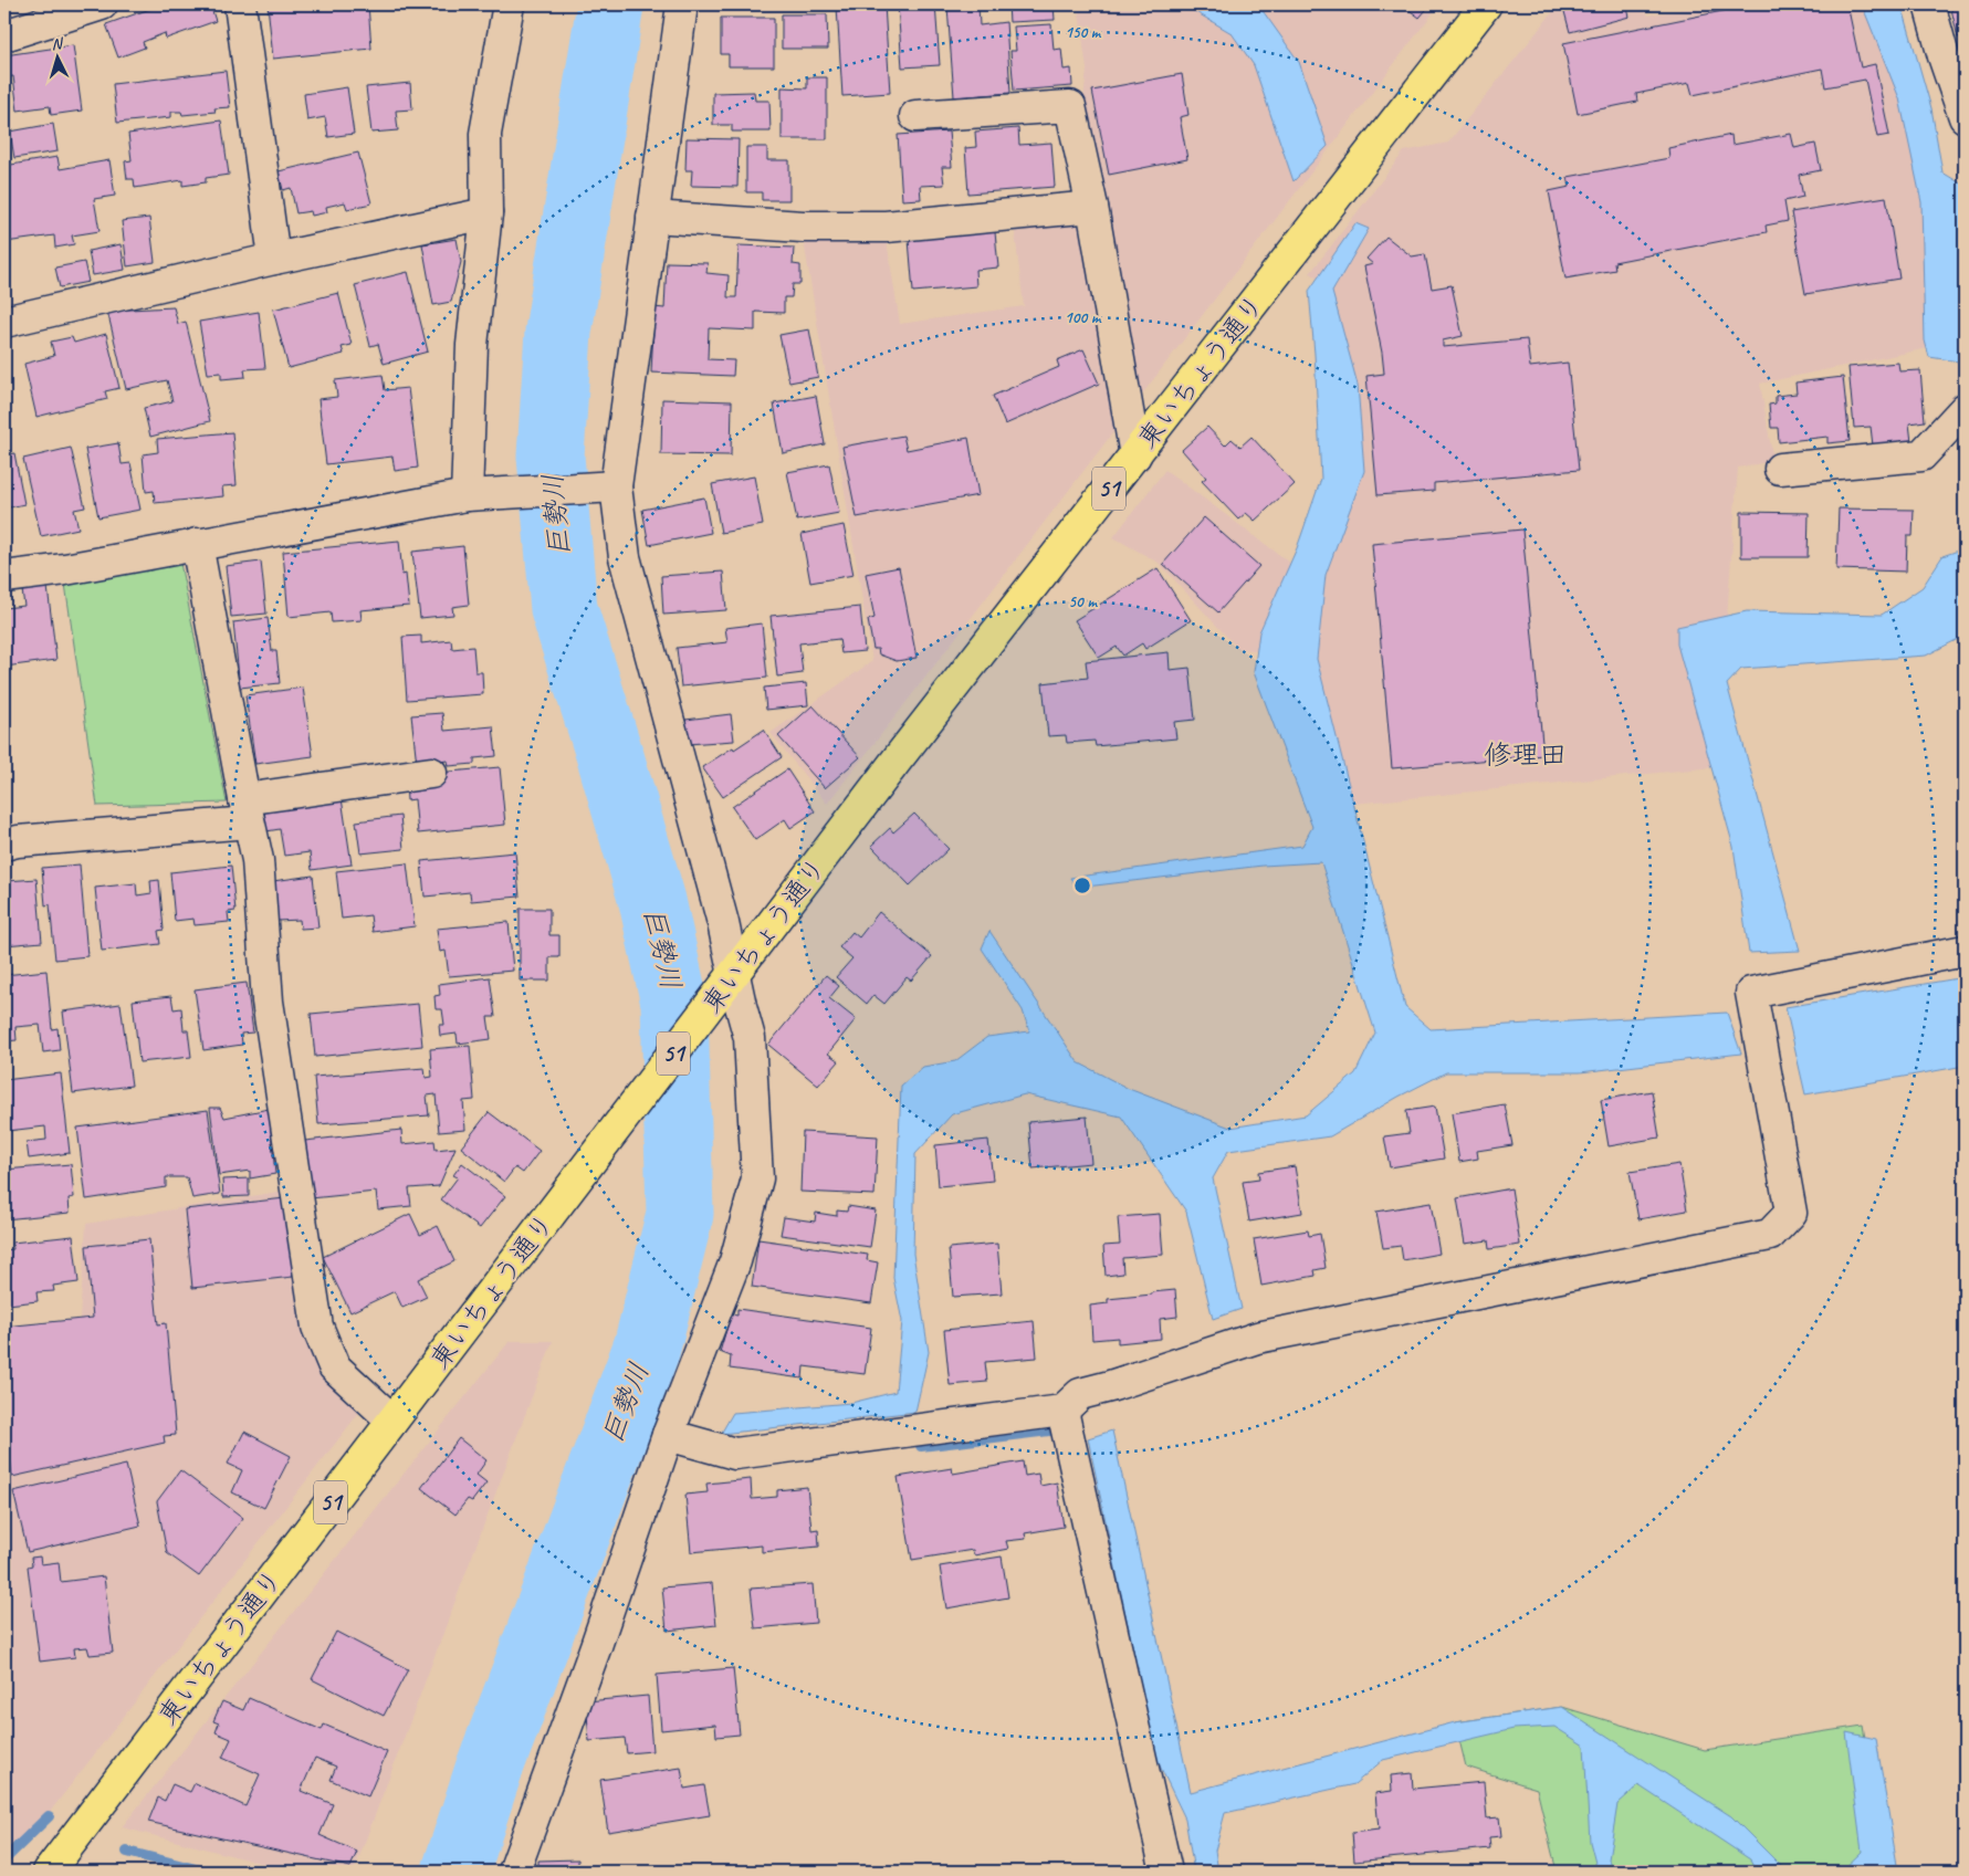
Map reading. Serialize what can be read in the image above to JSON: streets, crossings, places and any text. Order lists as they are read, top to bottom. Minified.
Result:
{"streets":{"main road":["東いちょう通り","51"]},"districts":["修理田"],"water":["巨勢川"],"north":"top","rings":["150 m","100 m","50 m"]}
